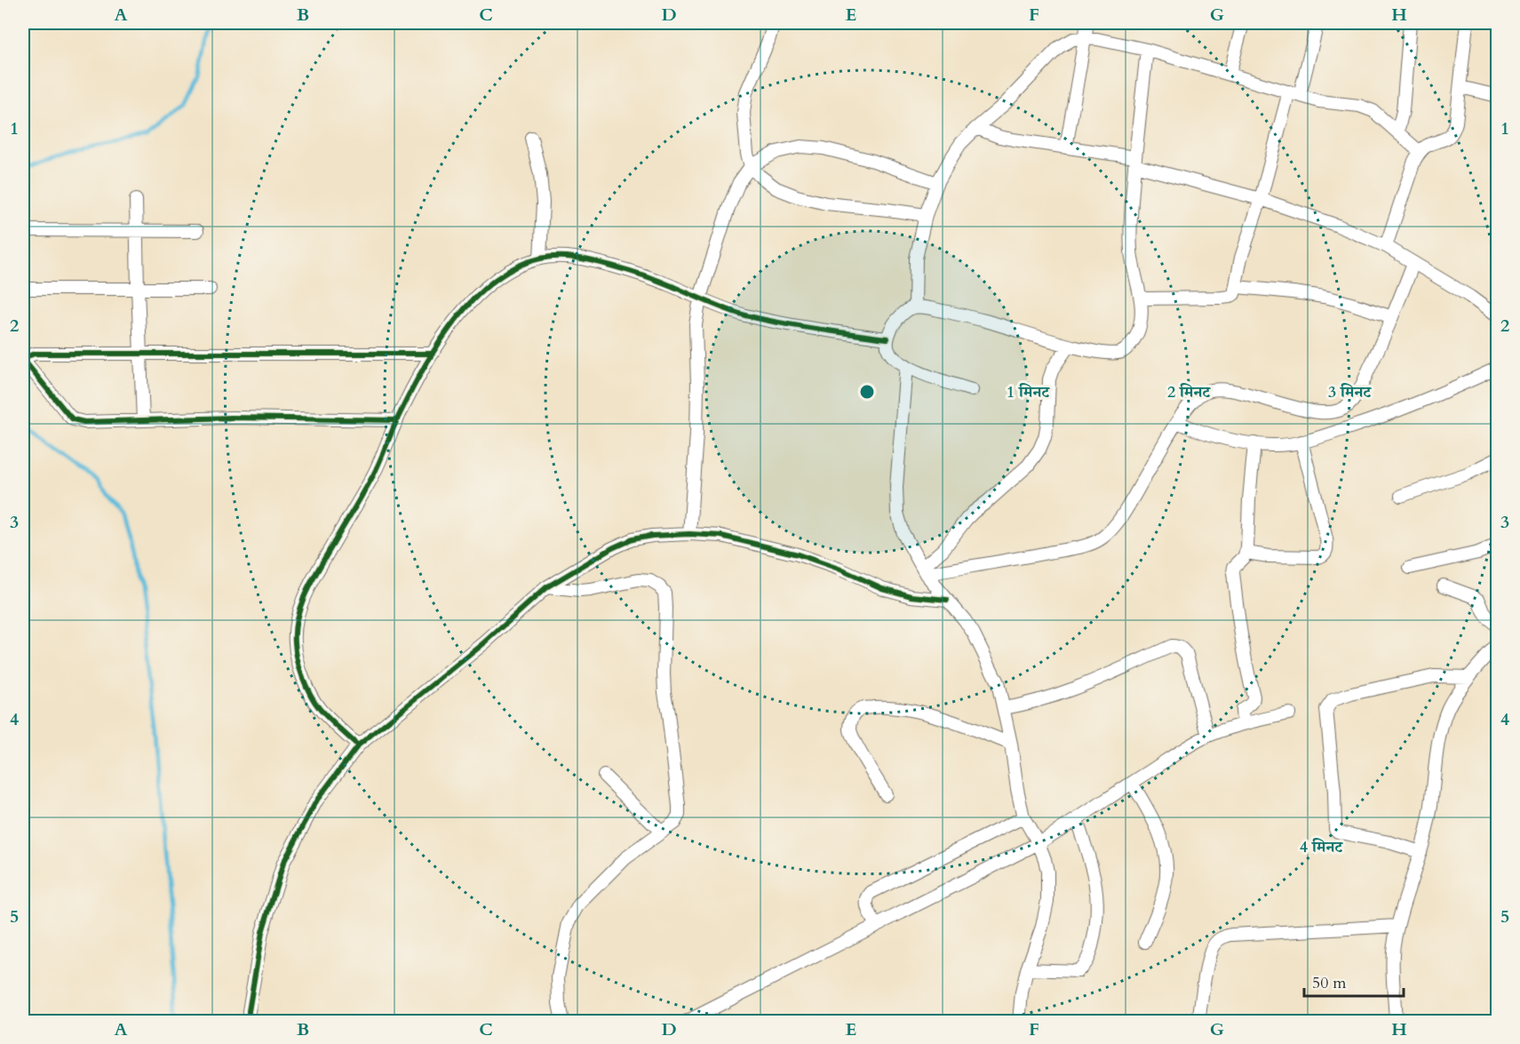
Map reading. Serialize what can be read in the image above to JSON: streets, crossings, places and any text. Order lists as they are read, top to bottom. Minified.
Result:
{"scale_bar":"50 m","grid":{"columns":["A","B","C","D","E","F","G","H"],"rows":["1","2","3","4","5"]},"rings":["1 मिनट","2 मिनट","3 मिनट","4 मिनट"]}
